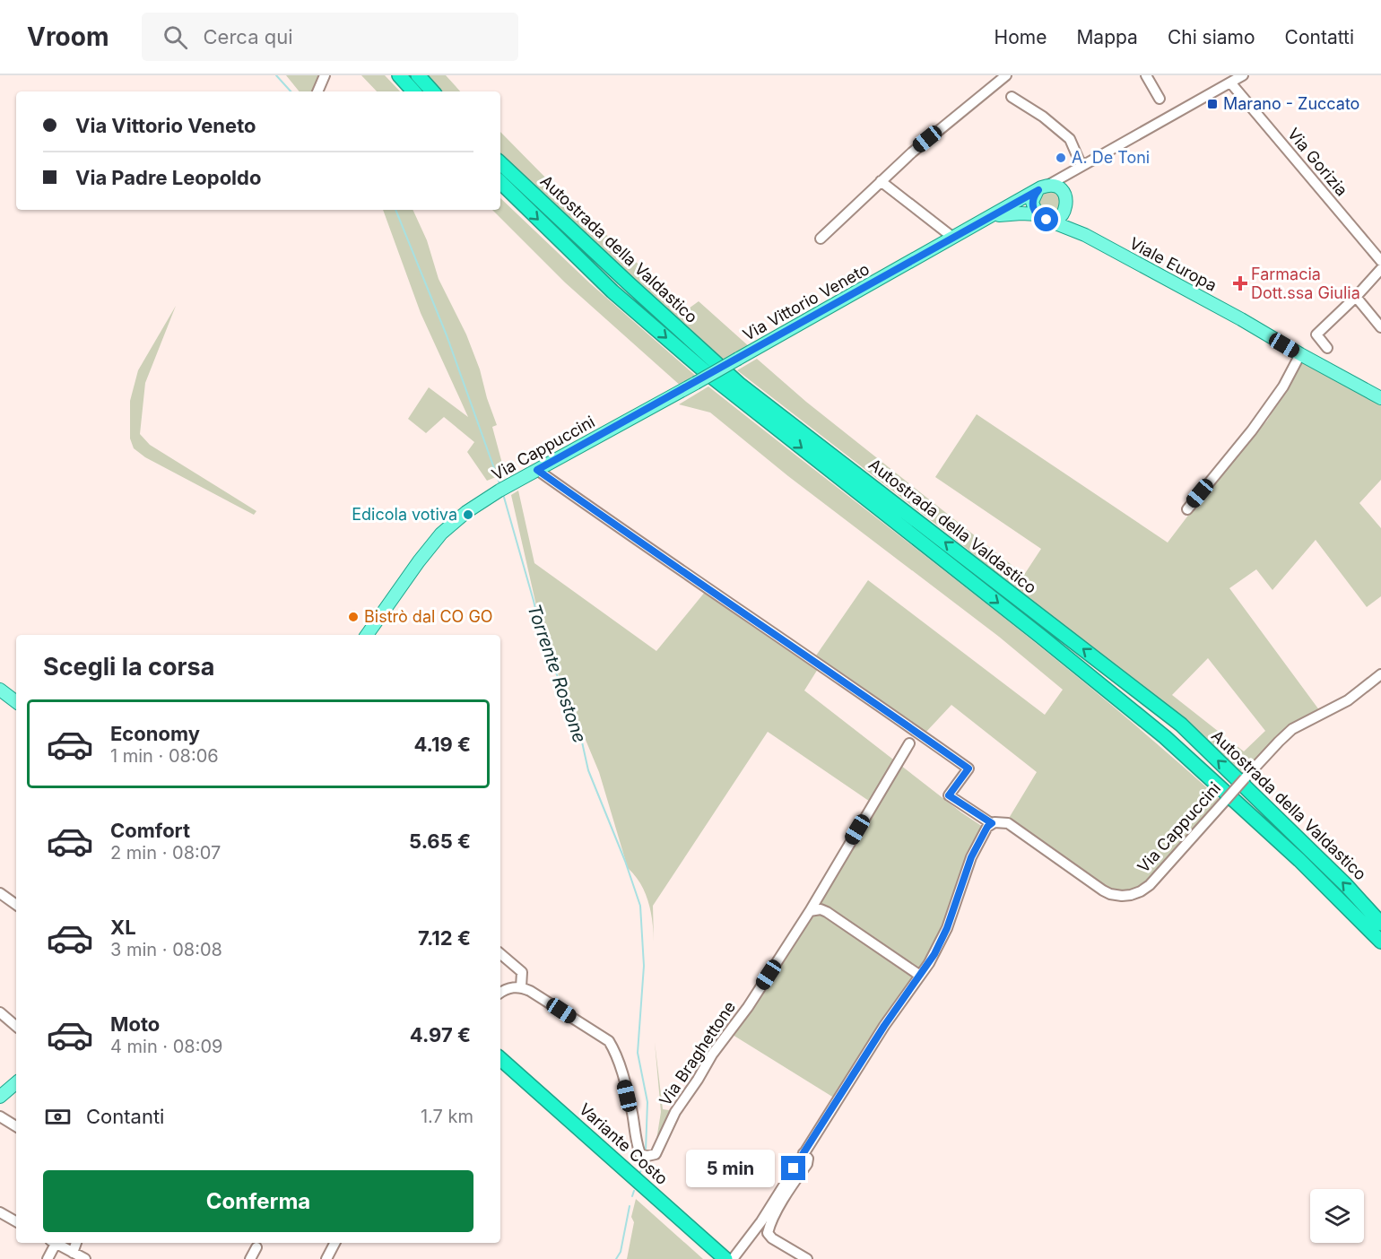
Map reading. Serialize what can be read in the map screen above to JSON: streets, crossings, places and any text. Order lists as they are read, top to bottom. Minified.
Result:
{"streets":{"highway":["Autostrada della Valdastico","Variante Costo"],"main road":["Viale Europa","Via Vittorio Veneto","Via Cappuccini"],"street":["Via Gorizia","Via Braghettone"]},"crossings":[["Via Gorizia","Via Vittorio Veneto"],["Viale Europa","Via Vittorio Veneto"],["Via Vittorio Veneto","Via Cappuccini"]],"water":["Torrente Rostone"],"places":{"transit":["Marano - Zuccato"],"other":["A. De Toni","Edicola votiva","Bistrò dal CO GO"],"health":["Farmacia Dott.ssa Giulia"]},"page":{"header":"Vroom","search":"Cerca qui","nav":["Home","Mappa","Chi siamo","Contatti"],"banner":["Via Vittorio Veneto","Via Padre Leopoldo"],"heading":"Scegli la corsa","list":[{"name":"Economy","note":"1 min · 08:06","value":"4.19 €"},{"name":"Comfort","note":"2 min · 08:07","value":"5.65 €"},{"name":"XL","note":"3 min · 08:08","value":"7.12 €"},{"name":"Moto","note":"4 min · 08:09","value":"4.97 €"}],"pay":["Contanti","1.7 km"],"bubble":"5 min","buttons":"Conferma"}}
